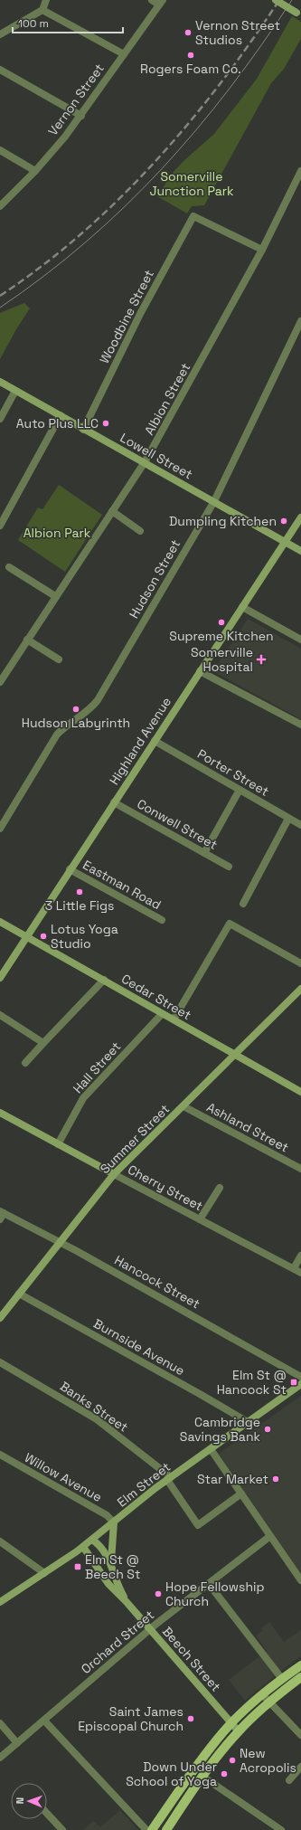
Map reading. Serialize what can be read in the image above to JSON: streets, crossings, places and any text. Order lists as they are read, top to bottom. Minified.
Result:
{"streets":{"main road":["Lowell Street","Highland Avenue","Cedar Street","Summer Street","Cherry Street","Elm Street","Beech Street"],"street":["Vernon Street","Woodbine Street","Albion Street","Hudson Street","Porter Street","Conwell Street","Eastman Road","Hall Street","Ashland Street","Hancock Street","Burnside Avenue","Banks Street","Willow Avenue","Orchard Street"]},"crossings":[["Woodbine Street","Albion Street"],["Woodbine Street","Lowell Street"],["Albion Street","Lowell Street"],["Lowell Street","Hudson Street"],["Lowell Street","Highland Avenue"],["Highland Avenue","Porter Street"],["Highland Avenue","Conwell Street"],["Highland Avenue","Eastman Road"],["Highland Avenue","Cedar Street"],["Cedar Street","Hall Street"],["Cedar Street","Summer Street"],["Hall Street","Cherry Street"],["Ashland Street","Summer Street"],["Summer Street","Cherry Street"],["Summer Street","Hancock Street"],["Summer Street","Burnside Avenue"],["Burnside Avenue","Elm Street"],["Banks Street","Elm Street"],["Willow Avenue","Elm Street"],["Elm Street","Beech Street"],["Orchard Street","Beech Street"]],"parks":["Somerville Junction Park","Albion Park"],"places":{"other":["Vernon Street Studios","Rogers Foam Co.","Auto Plus LLC","Dumpling Kitchen","Supreme Kitchen","Hudson Labyrinth","3 Little Figs","Lotus Yoga Studio","Cambridge Savings Bank","Star Market","Hope Fellowship Church","Saint James Episcopal Church","New Acropolis","Down Under School of Yoga"],"health":["Somerville Hospital"],"transit":["Elm St @ Hancock St","Elm St @ Beech St"]},"scale_bar":"100 m","north":"left"}
